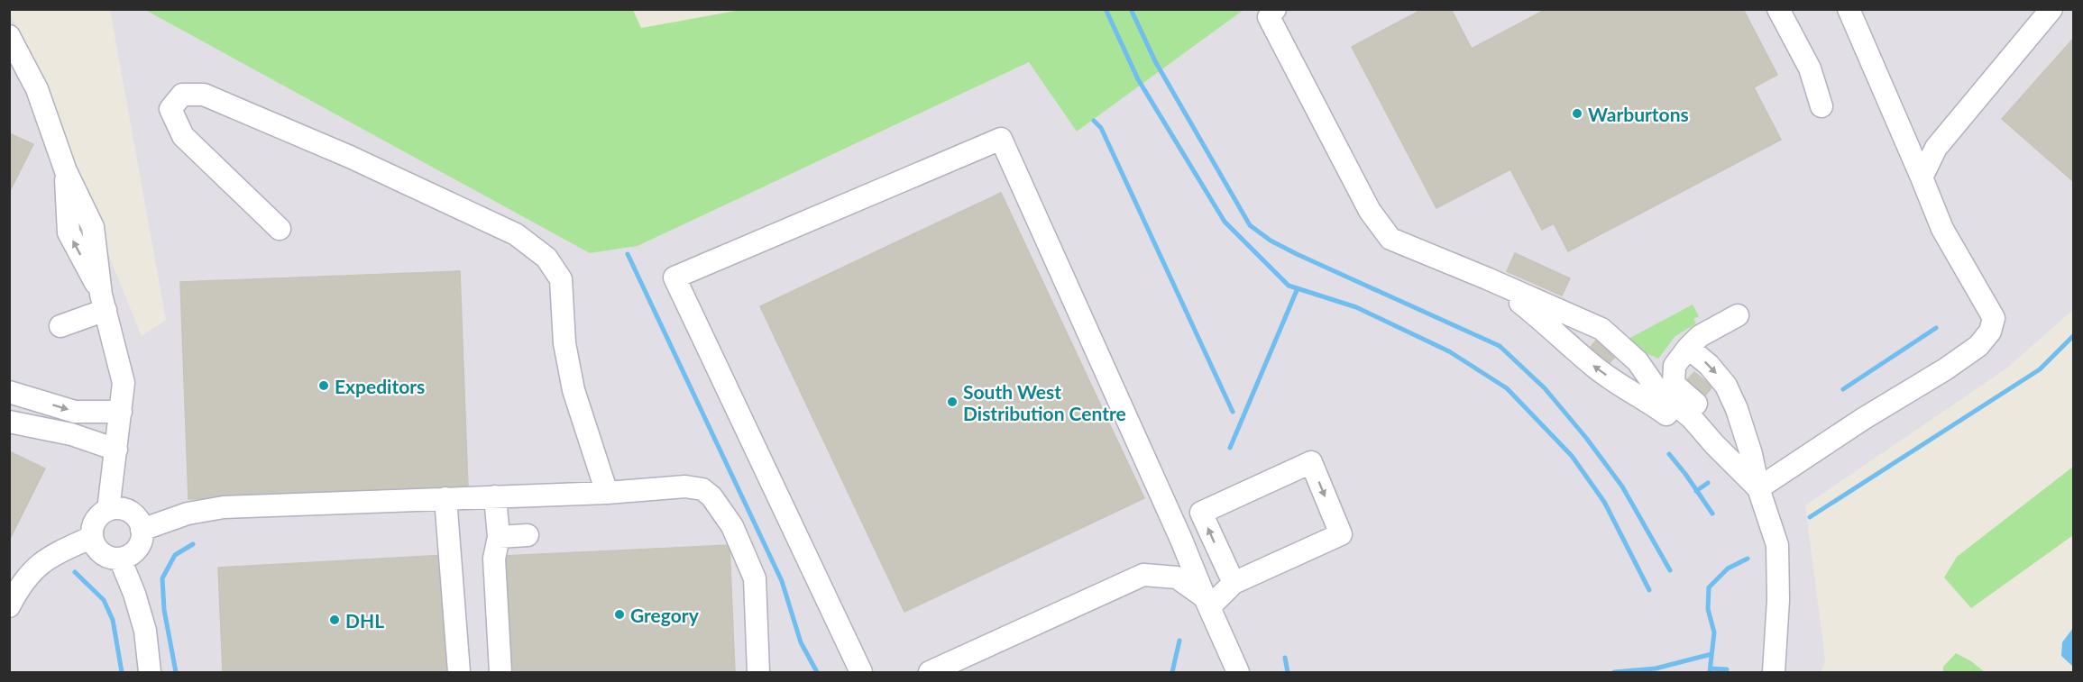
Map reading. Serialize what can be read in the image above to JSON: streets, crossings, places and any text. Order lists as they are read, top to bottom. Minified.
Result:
{"places":["Warburtons","Expeditors","South West Distribution Centre","Gregory","DHL"]}
